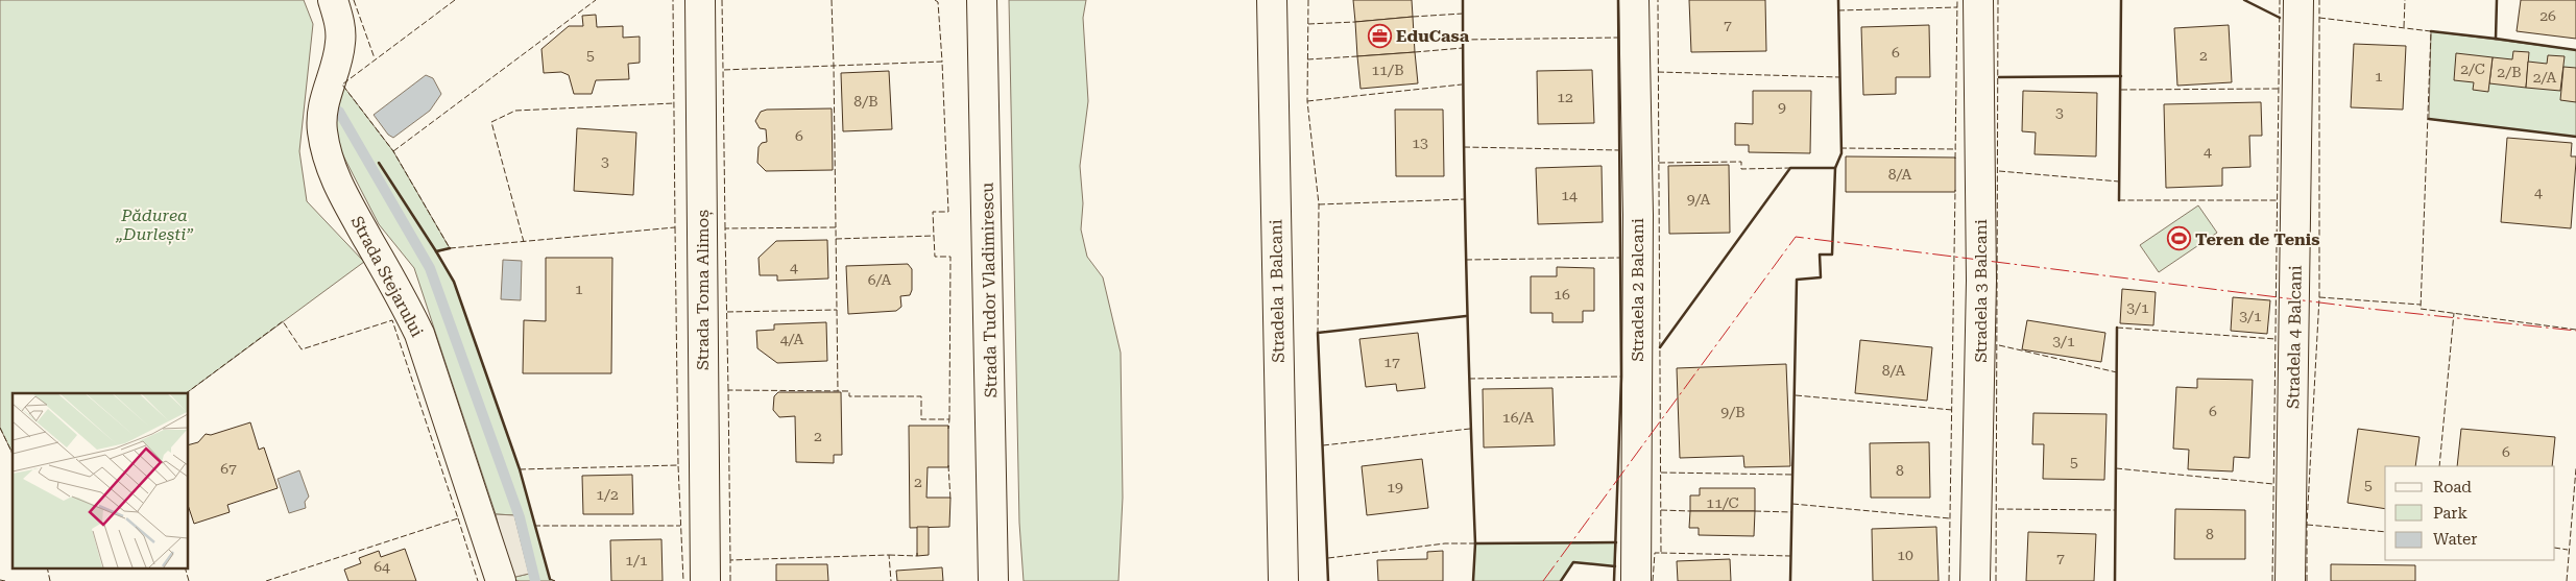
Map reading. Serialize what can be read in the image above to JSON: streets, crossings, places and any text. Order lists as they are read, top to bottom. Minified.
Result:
{"streets":{"street":["Strada Stejarului","Strada Toma Alimoș","Strada Tudor Vladimirescu","Stradela 2 Balcani","Stradela 1 Balcani","Stradela 3 Balcani","Stradela 4 Balcani"]},"parks":["Pădurea „Durlești”"],"places":{"office":["EduCasa"],"sports":["Teren de Tenis"]},"house_numbers":["26","7","6","5","2","2/C","11/B","2/B","1","2/A","12","8/B","9","3","6","13","4","3","8/A","4","14","9/A","4","6/A","1","16","3/1","3/1","4/A","3/1","17","8/A","6","9/B","16/A","2","6","5","67","8","2","5","19","1/2","11/C","8","10","7","1/1","64"],"legend":["Road","Park","Water"]}
